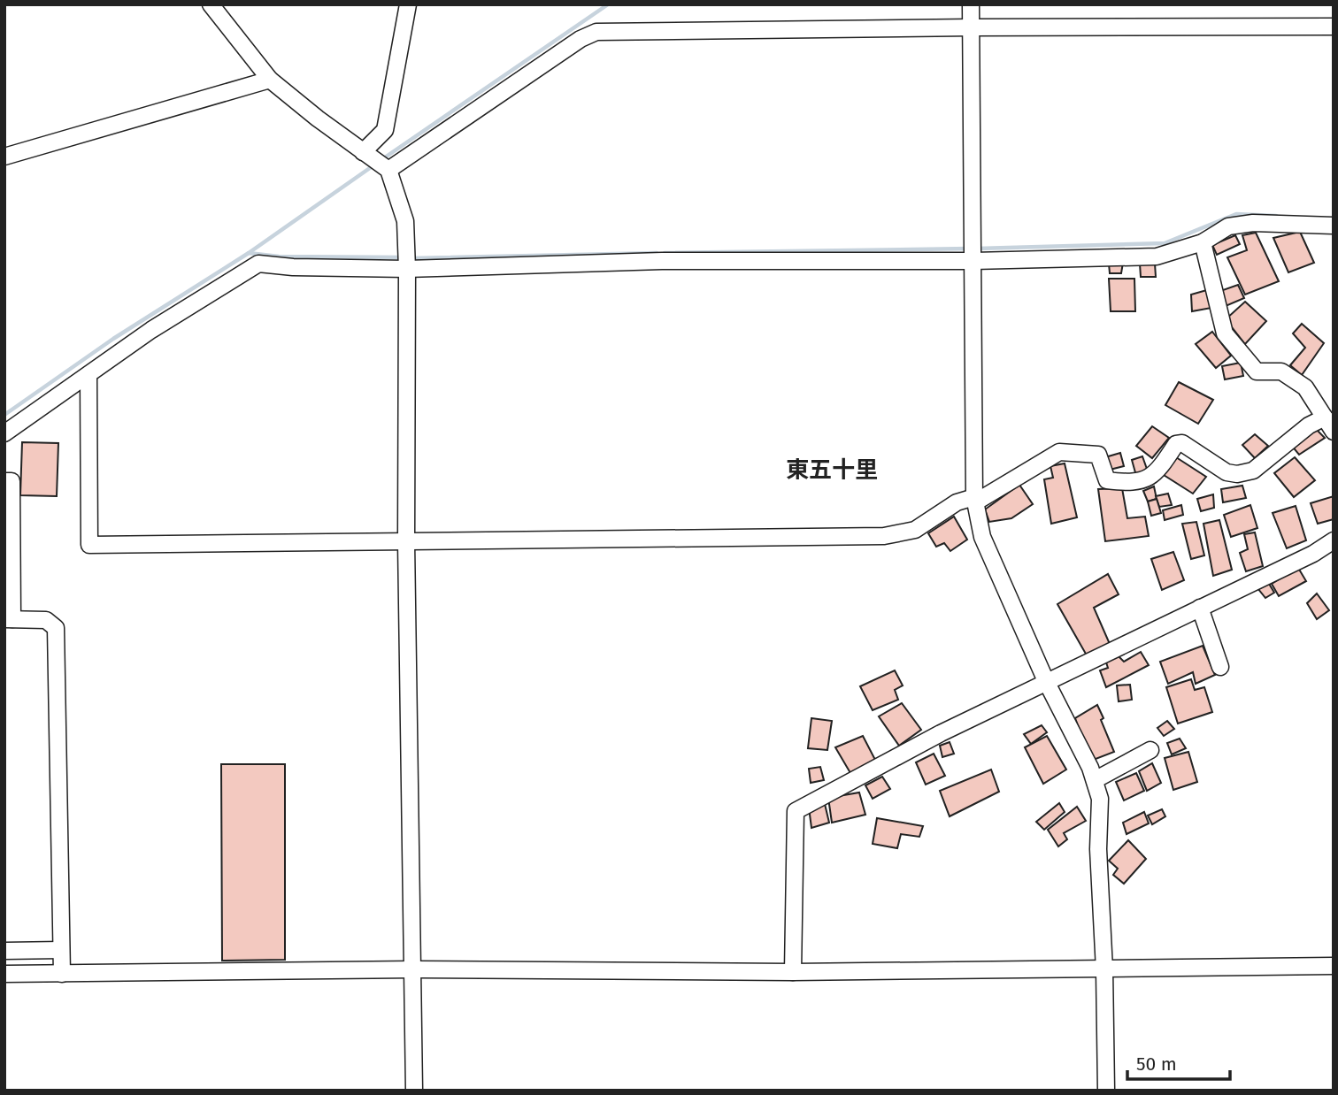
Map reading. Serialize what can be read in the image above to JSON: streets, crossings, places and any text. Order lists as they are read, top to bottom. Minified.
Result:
{"districts":["東五十里"],"scale_bar":"50 m"}
